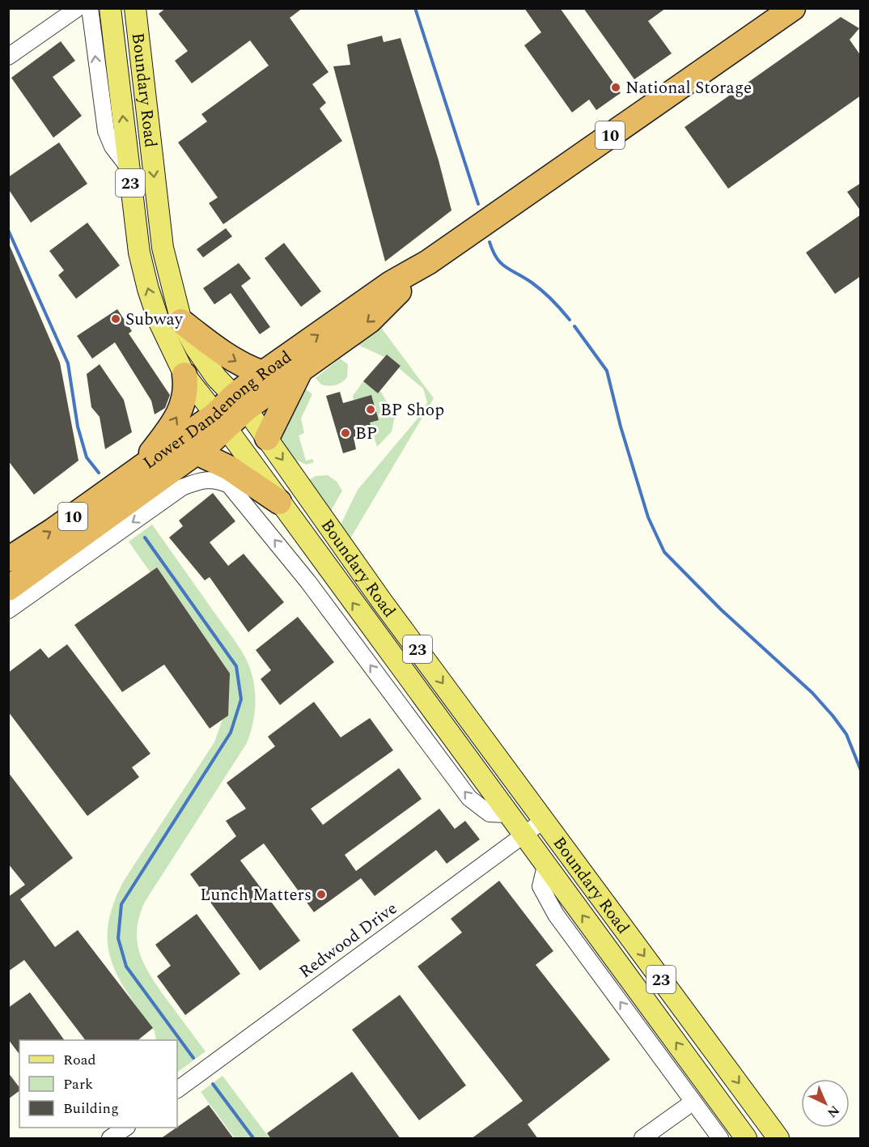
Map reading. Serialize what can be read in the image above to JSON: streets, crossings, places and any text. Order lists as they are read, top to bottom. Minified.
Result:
{"streets":{"highway":["10","Lower Dandenong Road"],"main road":["Boundary Road","23"],"street":["Redwood Drive"]},"crossings":[["Boundary Road","Lower Dandenong Road"],["Boundary Road","Redwood Drive"]],"places":["National Storage","Subway","BP Shop","BP","Lunch Matters"],"legend":["Road","Park","Building"],"north":"bottom right"}
